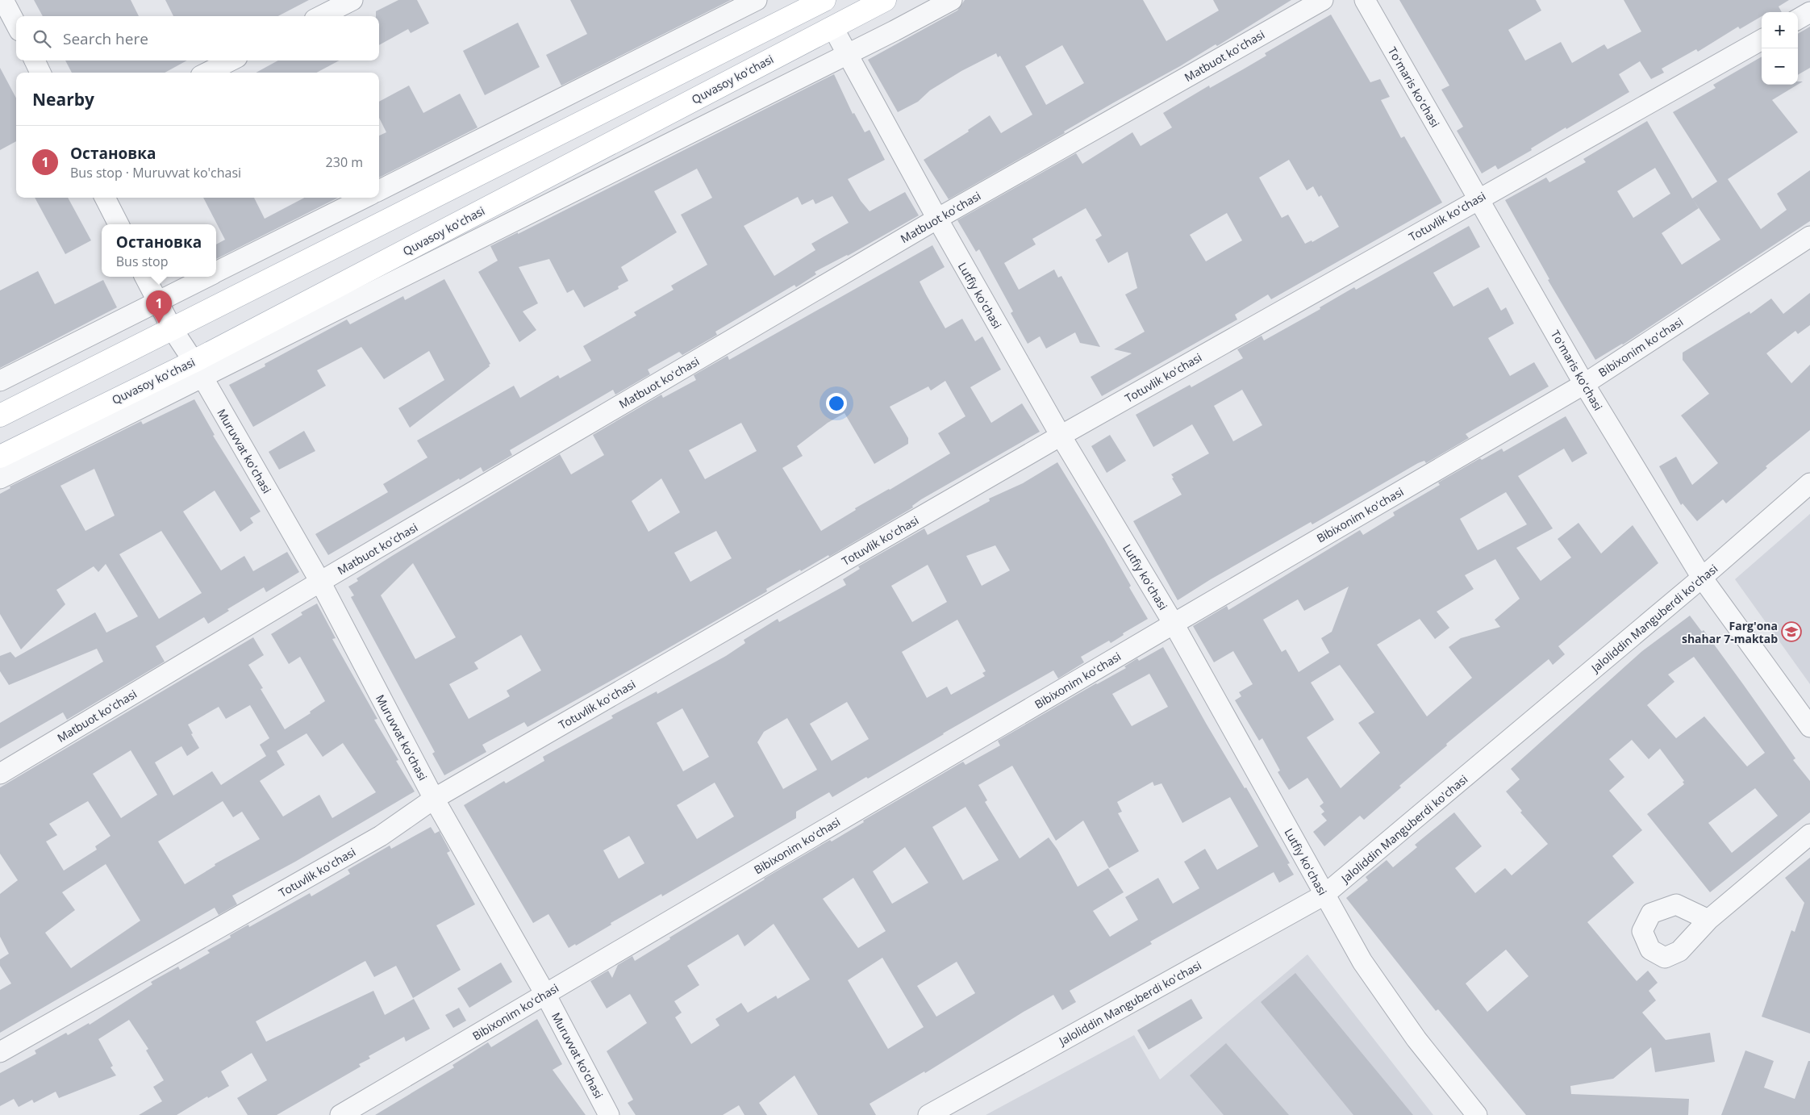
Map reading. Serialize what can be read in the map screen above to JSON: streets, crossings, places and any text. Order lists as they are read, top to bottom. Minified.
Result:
{"streets":{"main road":["Quvasoy koʻchasi"],"street":["Matbuot koʻchasi","Toʻmaris koʻchasi","Totuvlik koʻchasi","Lutfiy koʻchasi","Bibixonim koʻchasi","Muruvvat ko'chasi","Jaloliddin Manguberdi ko'chasi"]},"crossings":[["Matbuot koʻchasi","Lutfiy koʻchasi"],["Matbuot koʻchasi","Muruvvat ko'chasi"],["Quvasoy koʻchasi","Lutfiy koʻchasi"],["Quvasoy koʻchasi","Muruvvat ko'chasi"],["Toʻmaris koʻchasi","Totuvlik koʻchasi"],["Toʻmaris koʻchasi","Bibixonim koʻchasi"],["Toʻmaris koʻchasi","Jaloliddin Manguberdi ko'chasi"],["Totuvlik koʻchasi","Lutfiy koʻchasi"],["Totuvlik koʻchasi","Muruvvat ko'chasi"],["Lutfiy koʻchasi","Bibixonim koʻchasi"],["Lutfiy koʻchasi","Jaloliddin Manguberdi ko'chasi"],["Bibixonim koʻchasi","Muruvvat ko'chasi"]],"places":{"school or university":["Farg'ona shahar 7-maktab"]},"page":{"map_buttons":["+","−"],"search":"Search here","heading":"Nearby","list":[{"mark":"1","name":"Остановка","note":"Bus stop · Muruvvat ko'chasi","value":"230 m"}],"popup":["Остановка","Bus stop"],"pins":"1"}}
